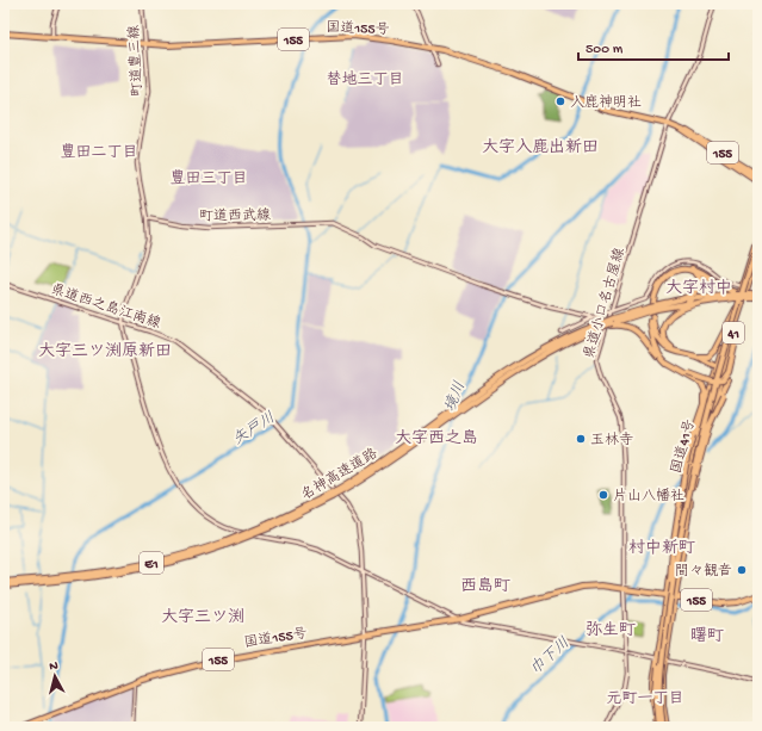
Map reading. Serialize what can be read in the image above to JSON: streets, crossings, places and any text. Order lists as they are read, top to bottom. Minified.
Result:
{"streets":{"highway":["国道155号","155","41","国道41号","名神高速道路","E1"],"street":["町道豊三線","町道西武線","県道小口名古屋線","県道西之島江南線"]},"crossings":[["国道155号","155"],["国道155号","町道豊三線"],["国道155号","県道小口名古屋線"],["国道155号","県道西之島江南線"],["国道155号","国道41号"],["町道豊三線","町道西武線"],["町道豊三線","県道西之島江南線"],["名神高速道路","E1"]],"districts":["替地三丁目","大字入鹿出新田","豊田二丁目","豊田三丁目","大字村中","大字三ツ渕原新田","大字西之島","村中新町","西島町","大字三ツ渕","弥生町","曙町","元町一丁目"],"water":["境川","矢戸川","巾下川"],"places":["入鹿神明社","玉林寺","片山八幡社","間々観音"],"scale_bar":"500 m","north":"top"}
